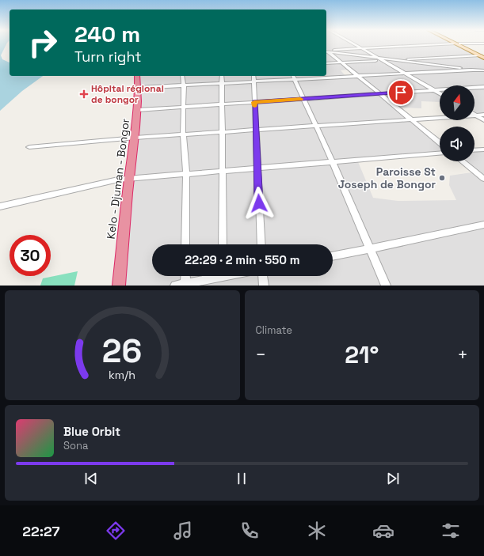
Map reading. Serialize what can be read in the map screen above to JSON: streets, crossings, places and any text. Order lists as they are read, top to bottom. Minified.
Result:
{"streets":{"highway":["Kelo - Djuman - Bongor"]},"places":{"health":["Hôpital régional de bongor"],"other":["Paroisse St Joseph de Bongor"]},"north":"top","page":{"turn":["240 m","Turn right"],"limit":"30","trip":"22:29 · 2 min · 550 m","tile":"Climate","heat":["−","21°","+"],"song":["Blue Orbit","Sona"],"tabs":"22:27","gauge":["26","km/h"]}}
